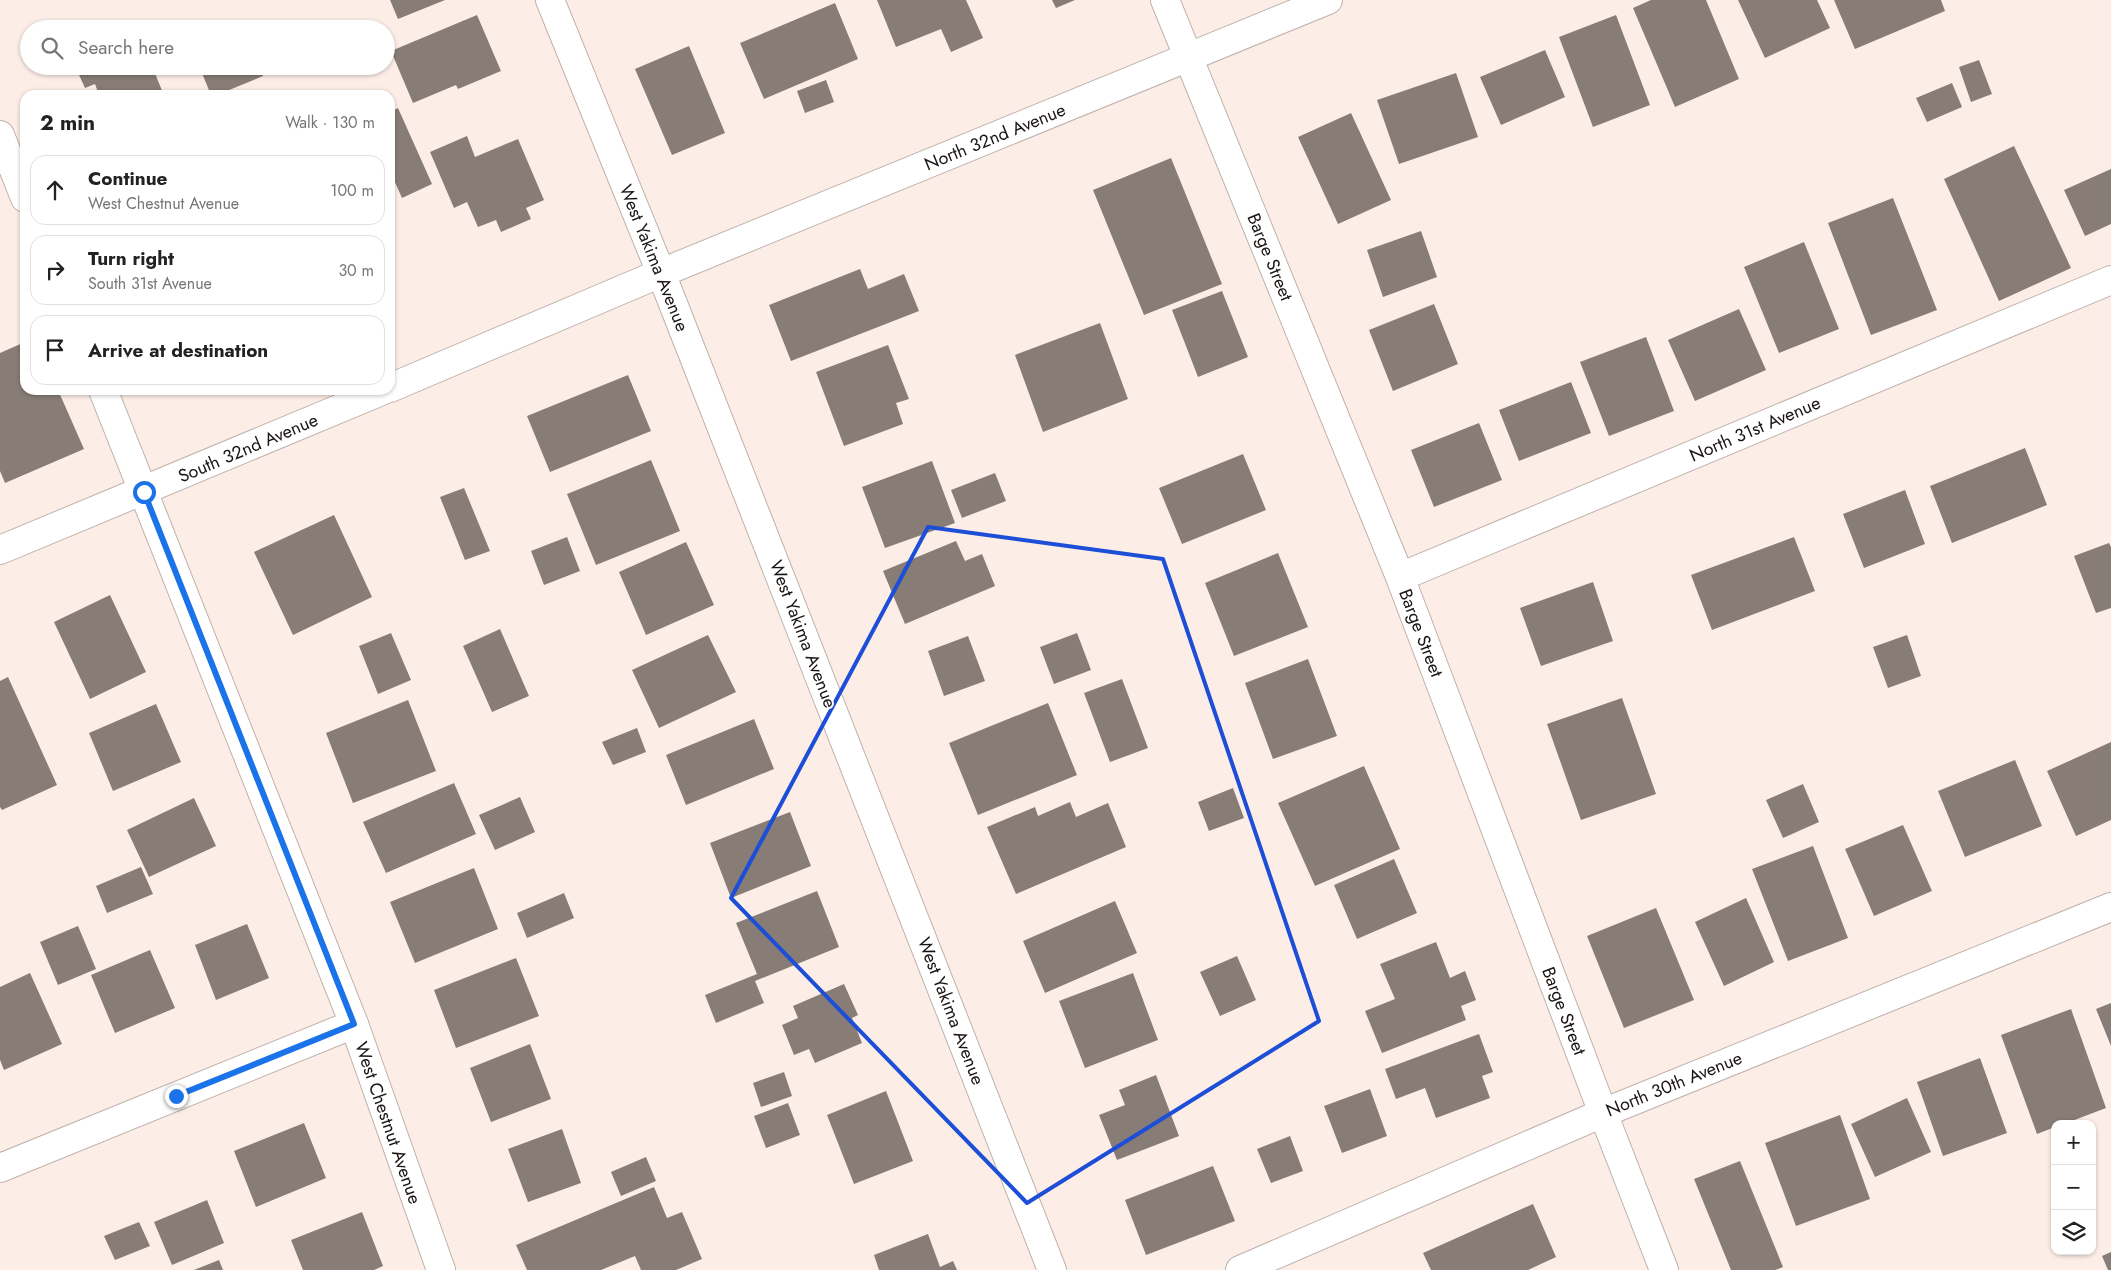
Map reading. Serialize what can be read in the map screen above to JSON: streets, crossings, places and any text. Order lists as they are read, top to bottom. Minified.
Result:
{"streets":{"street":["North 32nd Avenue","Barge Street","West Yakima Avenue","North 31st Avenue","South 32nd Avenue","North 30th Avenue","West Chestnut Avenue"]},"crossings":[["North 32nd Avenue","Barge Street"],["North 32nd Avenue","West Yakima Avenue"],["Barge Street","North 31st Avenue"],["Barge Street","North 30th Avenue"],["South 32nd Avenue","West Chestnut Avenue"]],"page":{"search":"Search here","heading":["2 min","Walk · 130 m"],"list":[["Continue","West Chestnut Avenue","100 m"],["Turn right","South 31st Avenue","30 m"],"Arrive at destination"],"map_buttons":["+","−"]}}
